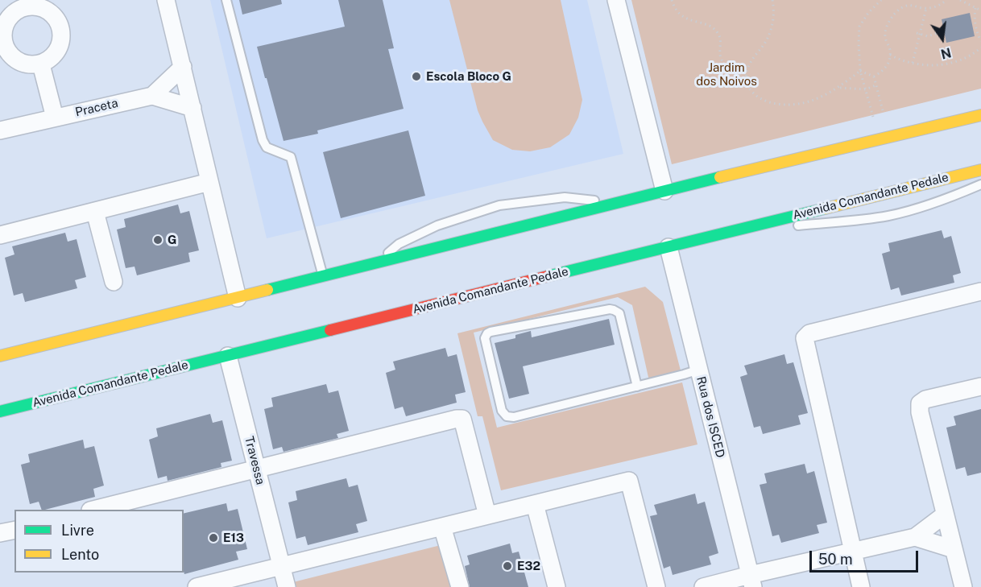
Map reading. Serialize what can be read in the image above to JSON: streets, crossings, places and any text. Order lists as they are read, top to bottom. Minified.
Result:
{"streets":{"street":["Praceta","Avenida Comandante Pedale","Rua dos ISCED","Travessa"]},"crossings":[["Avenida Comandante Pedale","Rua dos ISCED"],["Avenida Comandante Pedale","Travessa"]],"parks":["Jardim dos Noivos"],"places":["Escola Bloco G","G","E13","E32"],"legend":["Livre","Lento"],"scale_bar":"50 m","north":"bottom"}
